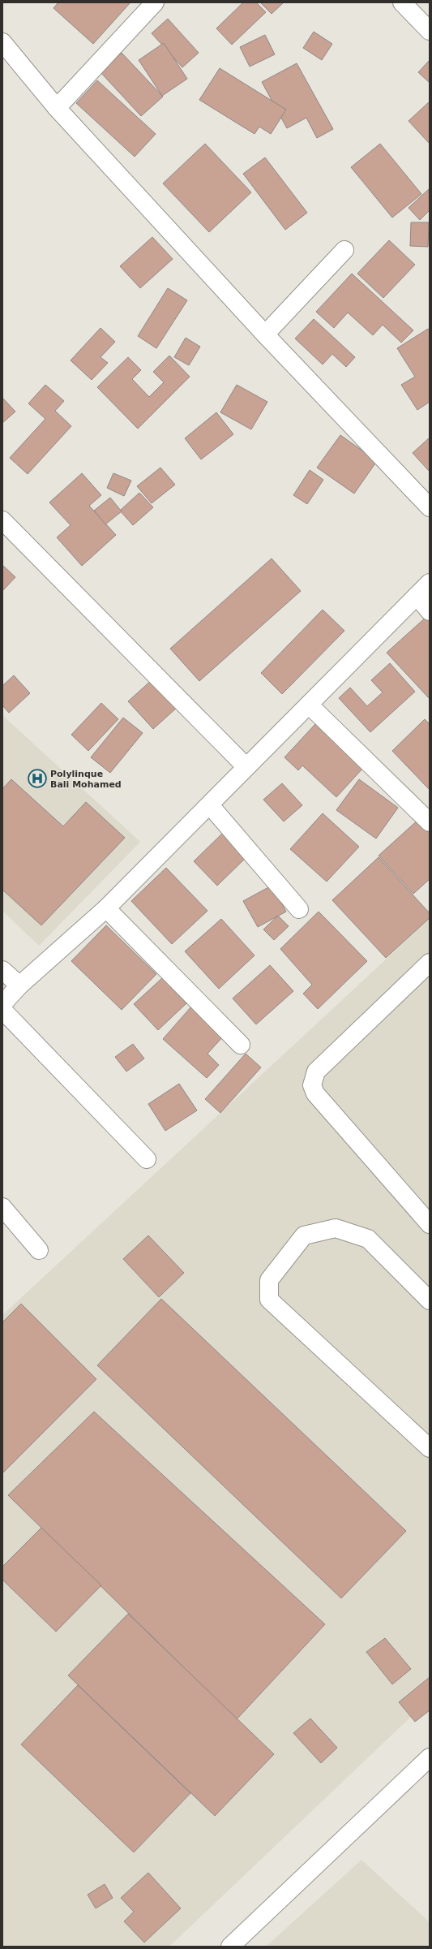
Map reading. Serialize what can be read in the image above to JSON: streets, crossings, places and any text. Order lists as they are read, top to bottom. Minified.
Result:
{"places":{"hospital":["Polylinque Bali Mohamed"]}}
